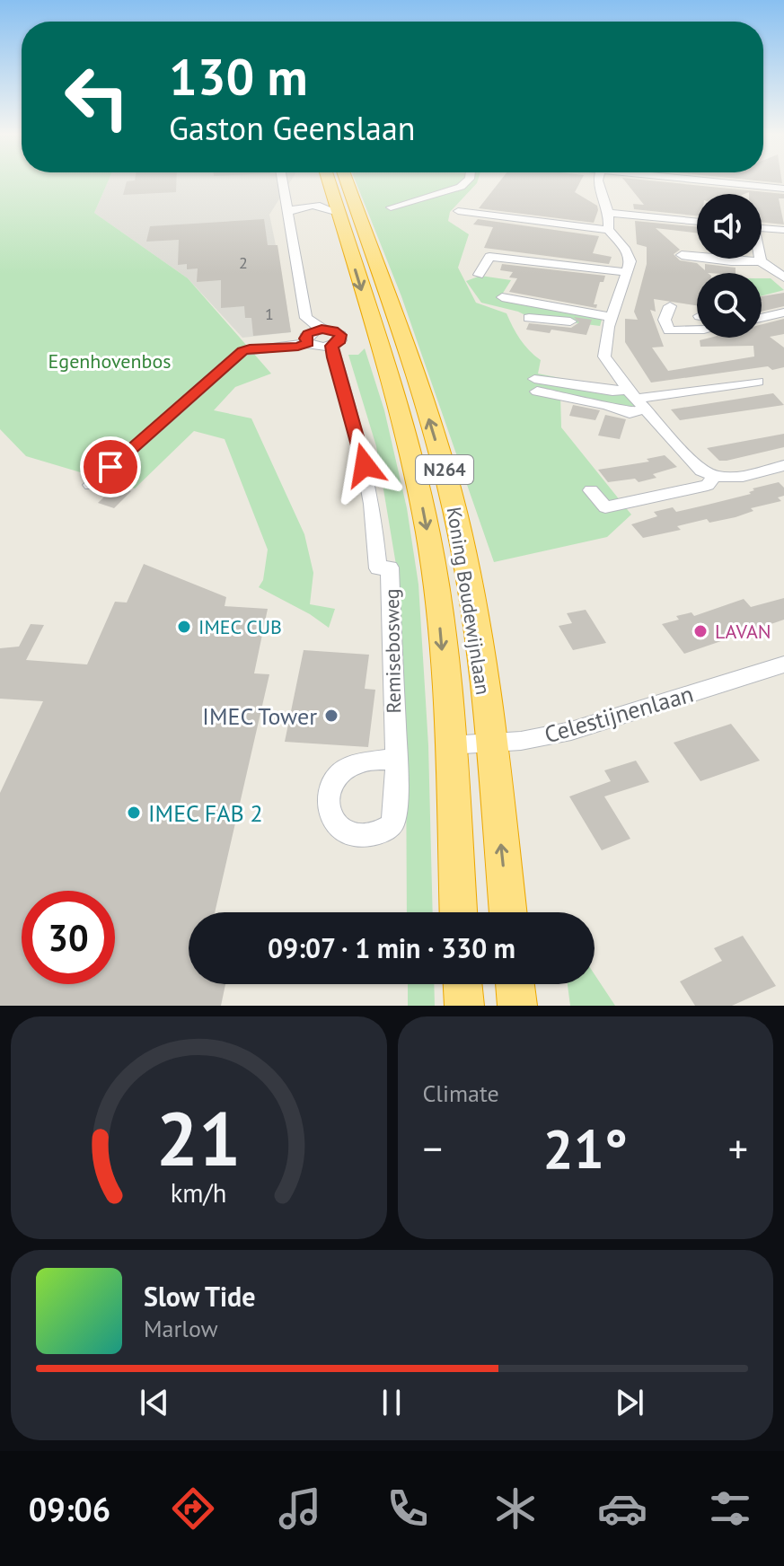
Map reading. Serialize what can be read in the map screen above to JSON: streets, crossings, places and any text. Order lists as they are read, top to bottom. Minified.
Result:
{"streets":{"highway":["N264","Koning Boudewijnlaan"],"street":["Remisebosweg","Celestijnenlaan"]},"crossings":[["Koning Boudewijnlaan","Celestijnenlaan"]],"parks":["Egenhovenbos"],"places":["IMEC CUB","LAVAN","IMEC Tower","IMEC FAB 2"],"house_numbers":["2","1"],"page":{"turn":["130 m","Gaston Geenslaan"],"limit":"30","trip":"09:07 · 1 min · 330 m","tile":"Climate","heat":["−","21°","+"],"song":["Slow Tide","Marlow"],"tabs":"09:06","gauge":["21","km/h"]}}
